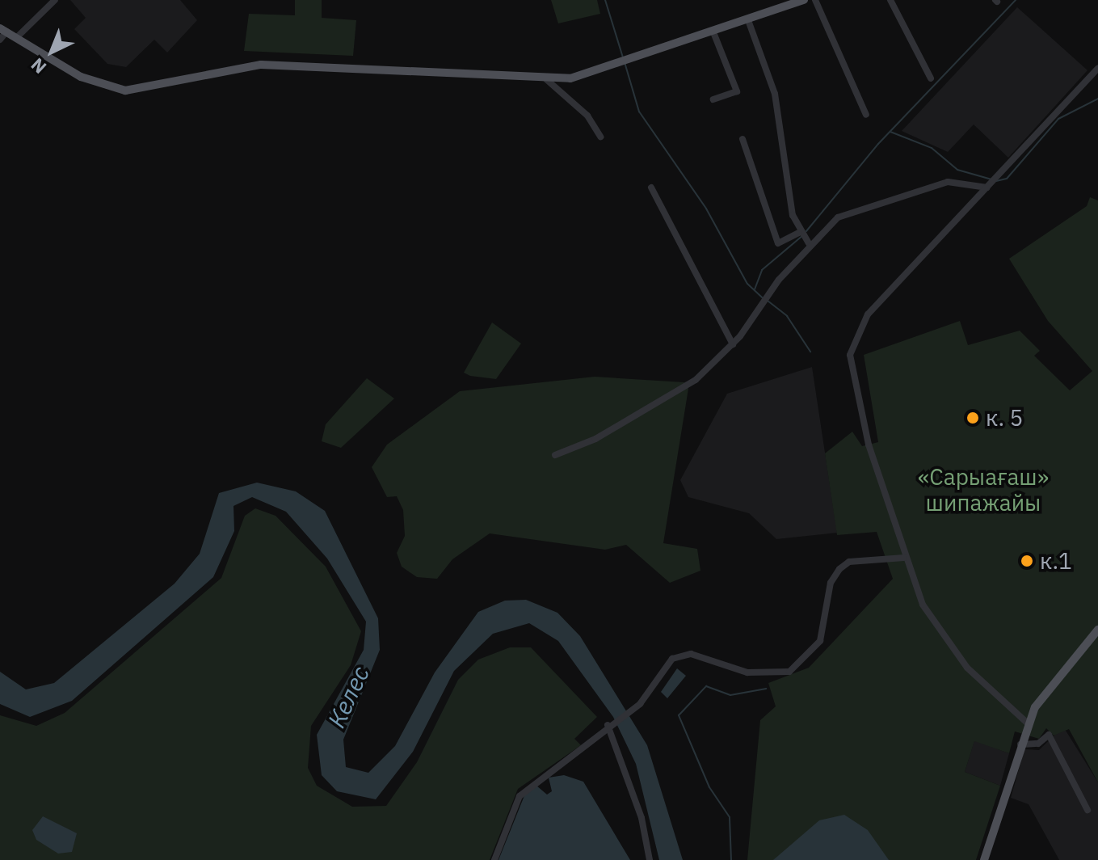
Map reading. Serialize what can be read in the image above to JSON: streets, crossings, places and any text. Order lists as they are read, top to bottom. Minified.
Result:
{"water":["Келес"],"parks":["«Сарыағаш» шипажайы"],"places":["к. 5","к.1"],"north":"bottom left"}
